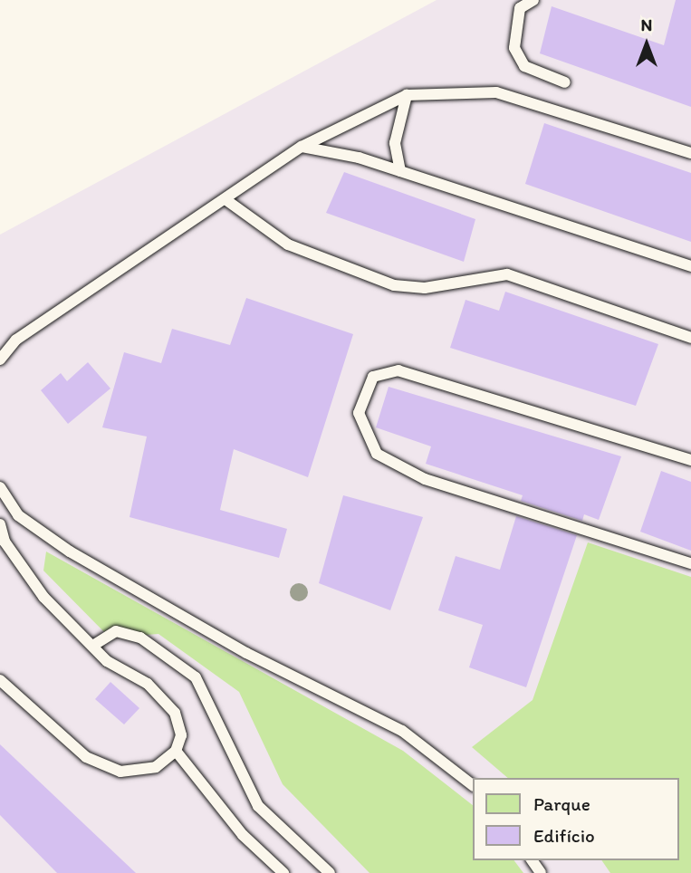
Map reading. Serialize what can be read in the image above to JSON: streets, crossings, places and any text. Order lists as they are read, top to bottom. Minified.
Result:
{"legend":["Parque","Edifício"],"north":"top"}
